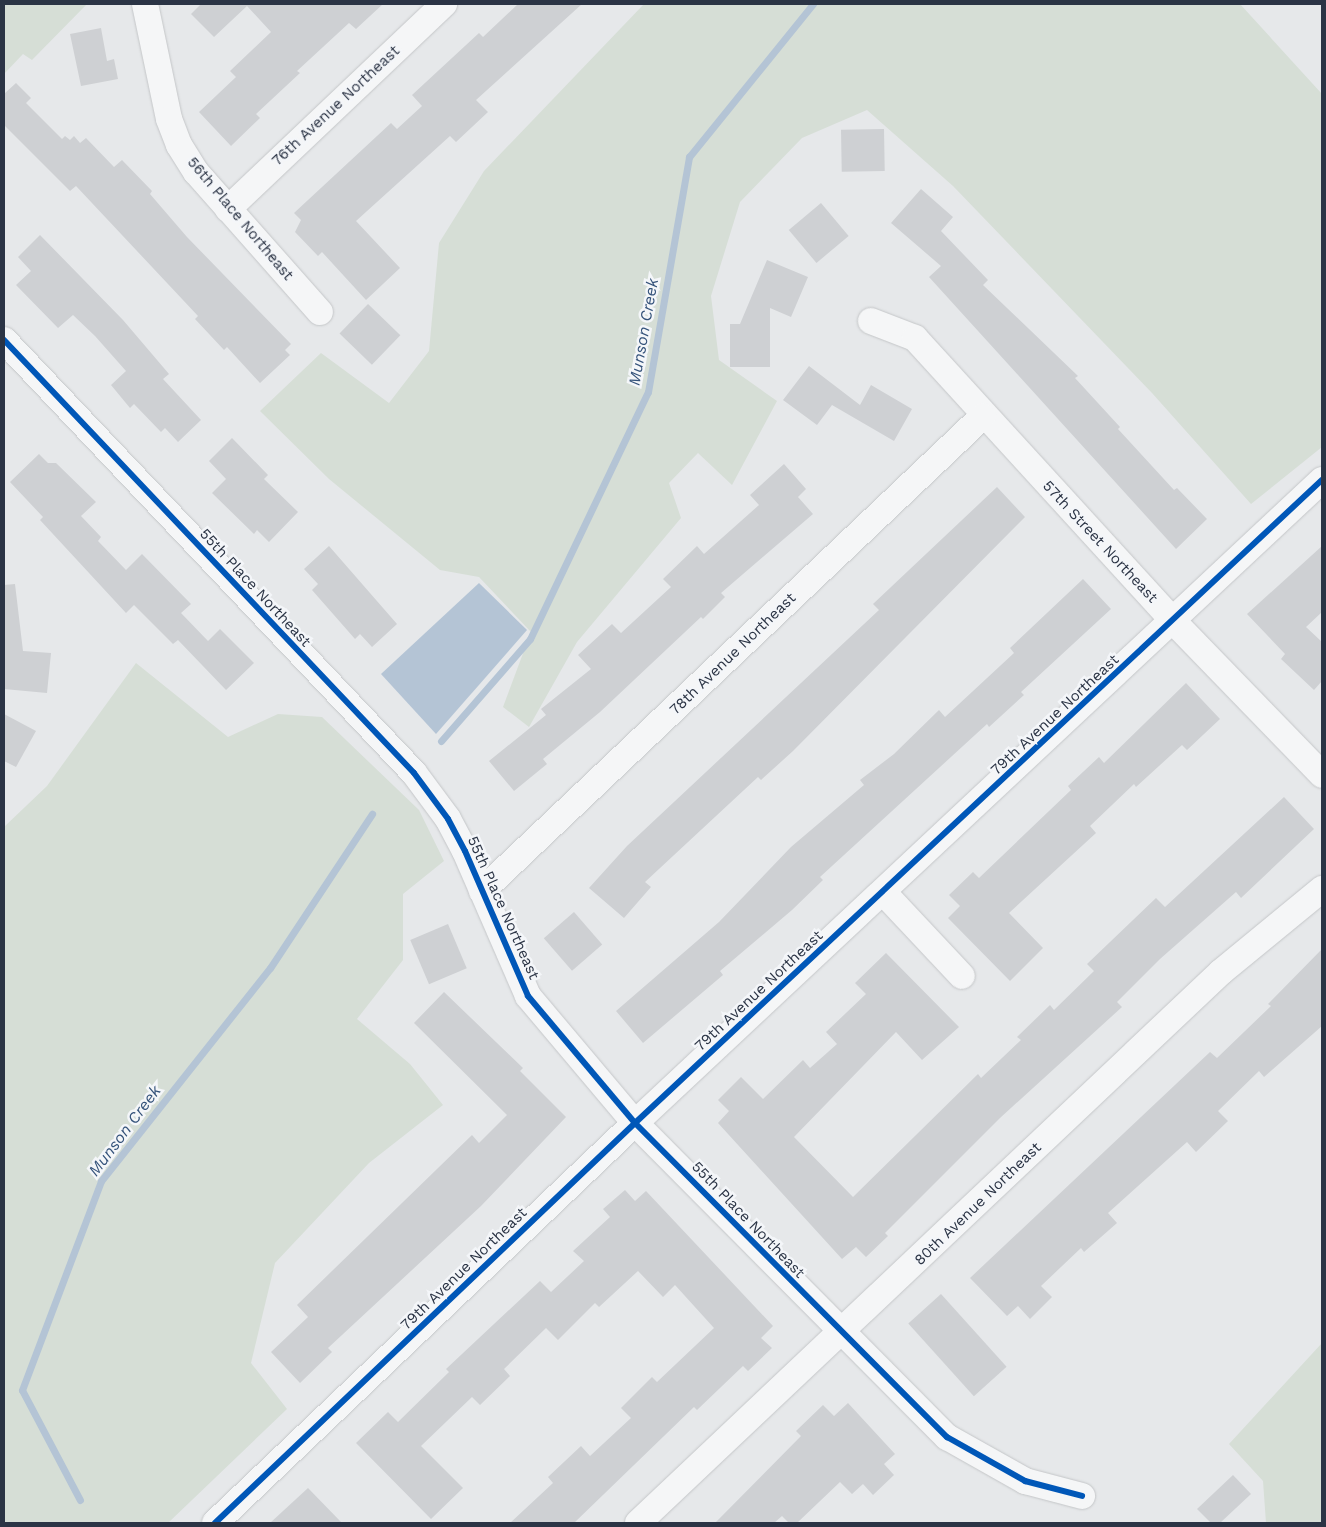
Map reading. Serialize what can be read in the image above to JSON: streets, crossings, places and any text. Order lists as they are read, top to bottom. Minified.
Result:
{"streets":{"street":["76th Avenue Northeast","56th Place Northeast","57th Street Northeast","55th Place Northeast","78th Avenue Northeast","79th Avenue Northeast","80th Avenue Northeast"]},"crossings":[["76th Avenue Northeast","56th Place Northeast"],["57th Street Northeast","78th Avenue Northeast"],["57th Street Northeast","79th Avenue Northeast"],["55th Place Northeast","78th Avenue Northeast"],["55th Place Northeast","79th Avenue Northeast"],["55th Place Northeast","80th Avenue Northeast"]],"water":["Munson Creek"]}
